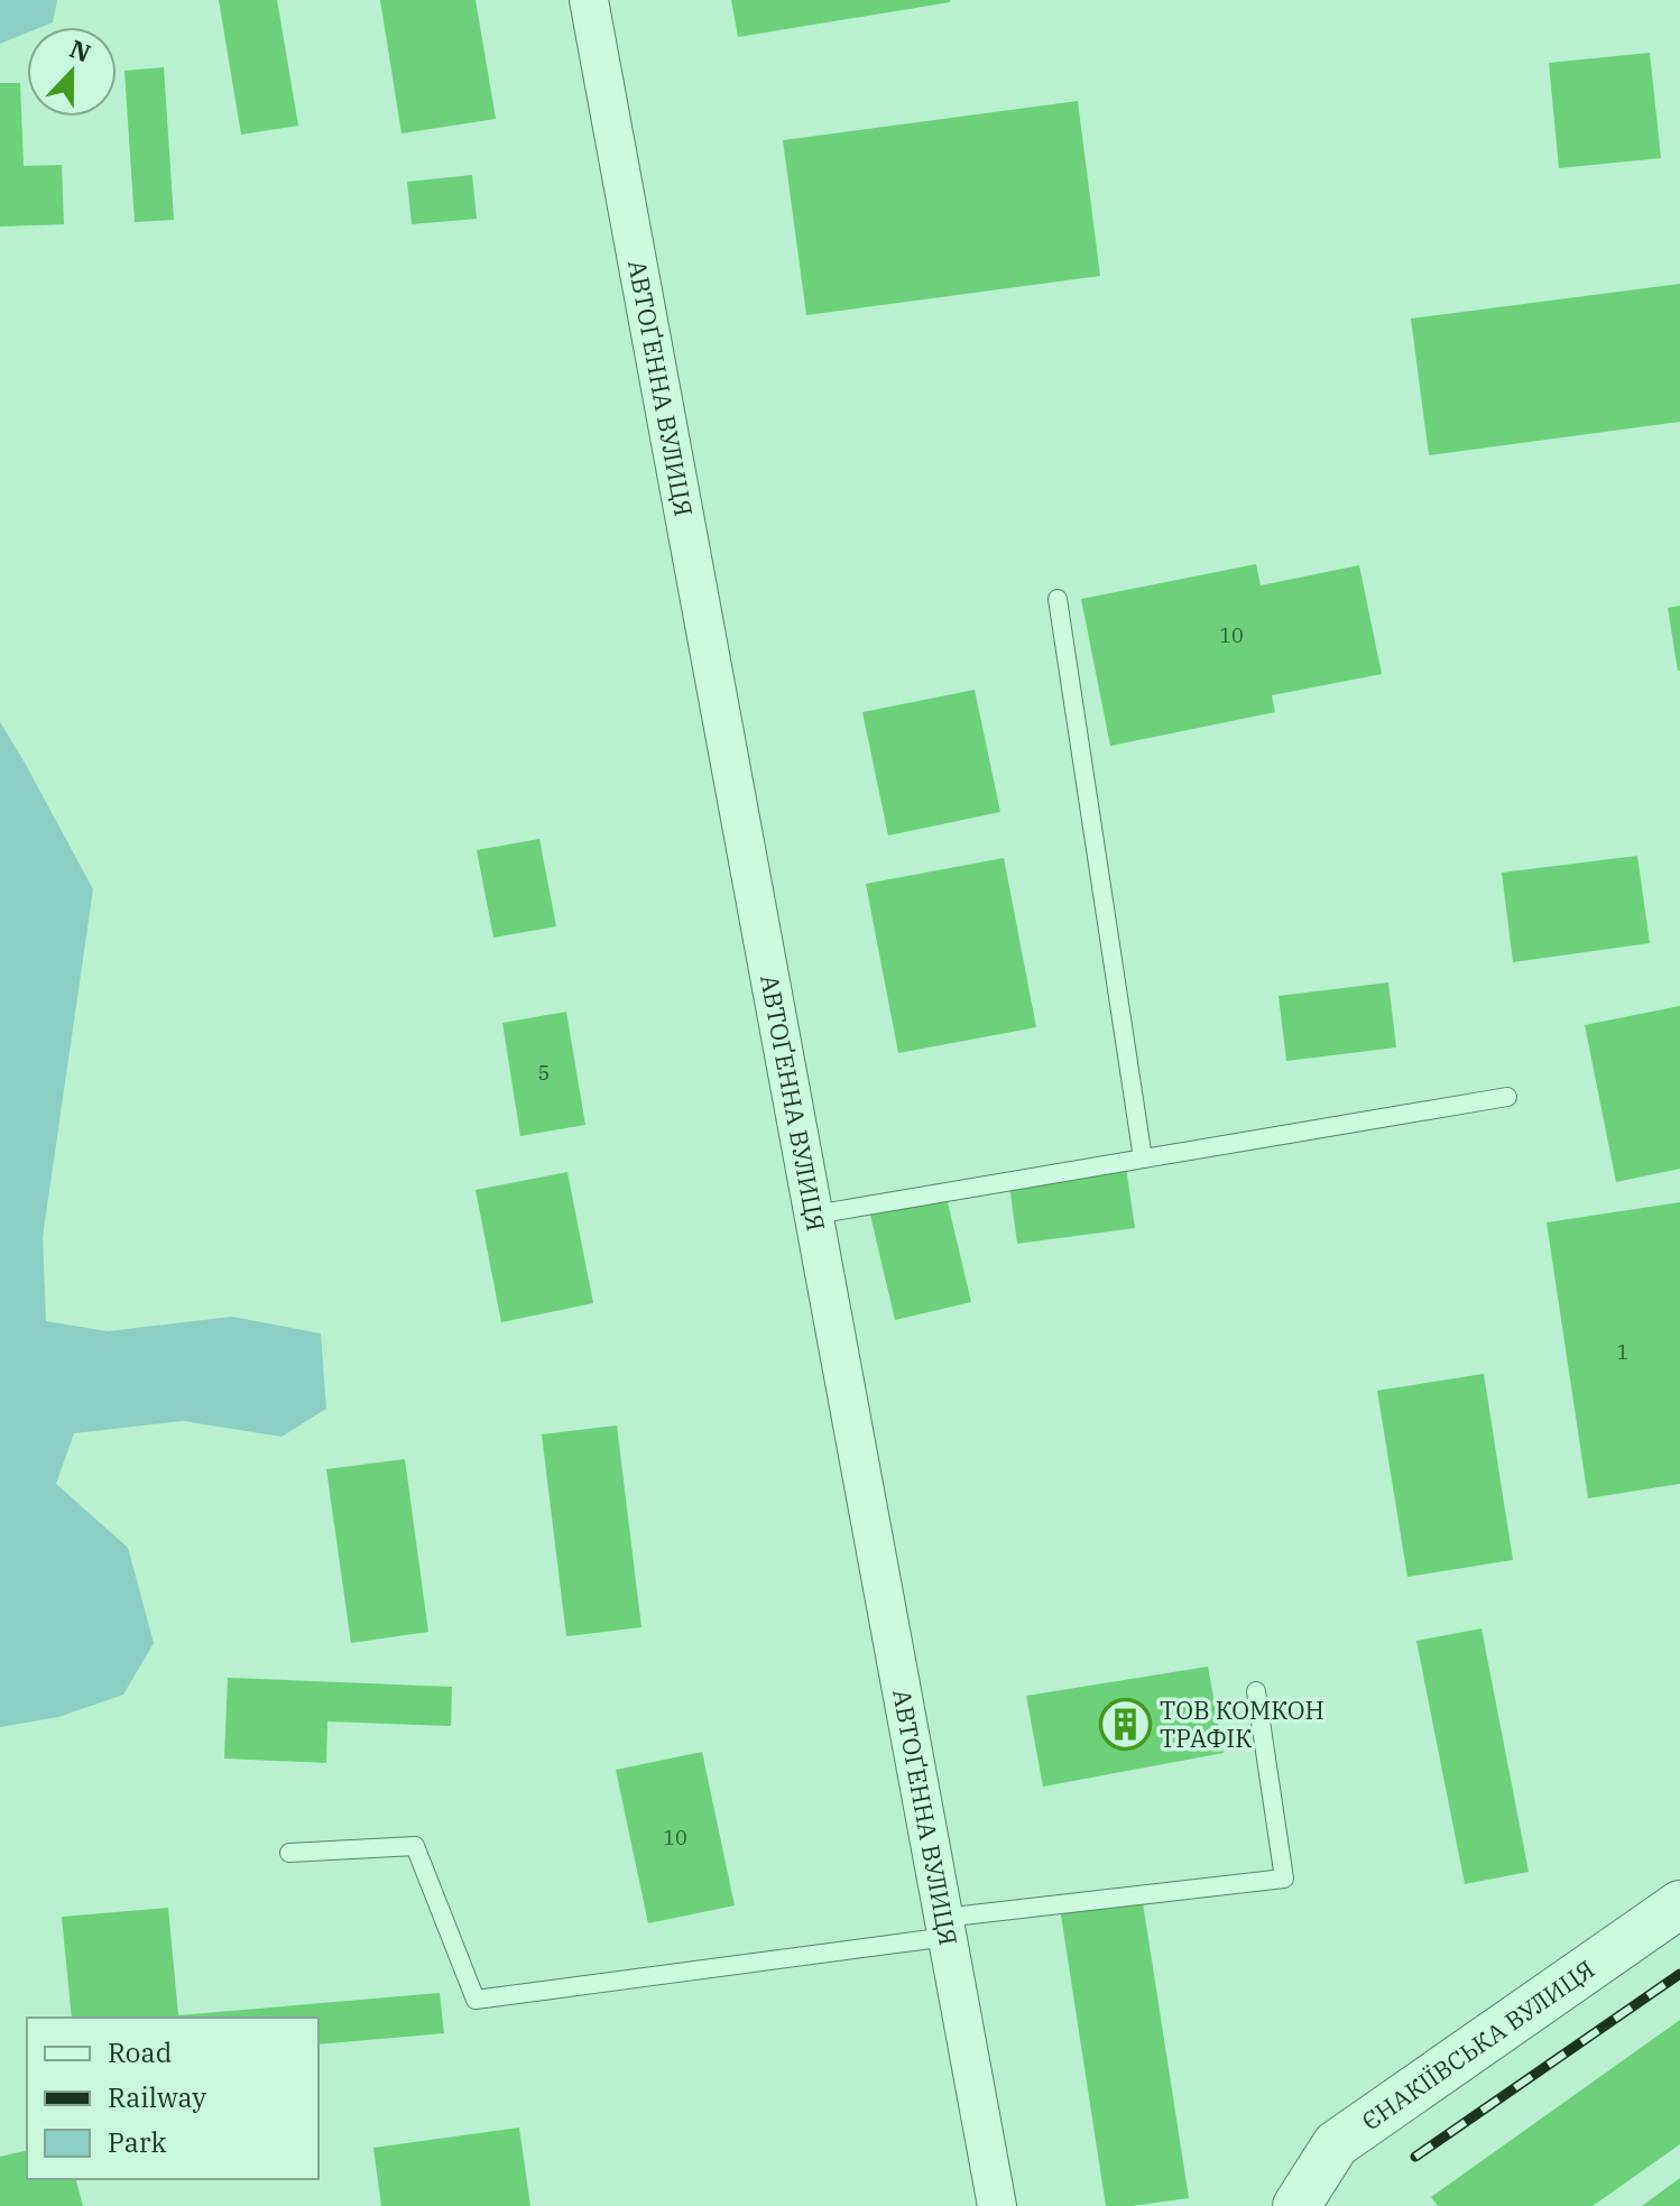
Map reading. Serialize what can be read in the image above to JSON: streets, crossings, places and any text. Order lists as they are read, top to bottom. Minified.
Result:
{"streets":{"street":["АВТОҐЕННА ВУЛИЦЯ","ЄНАКІЇВСЬКА ВУЛИЦЯ"]},"places":{"building":["ТОВ КОМКОН ТРАФІК"]},"house_numbers":["10","5","1","10"],"legend":["Road","Railway","Park"],"north":"top"}
